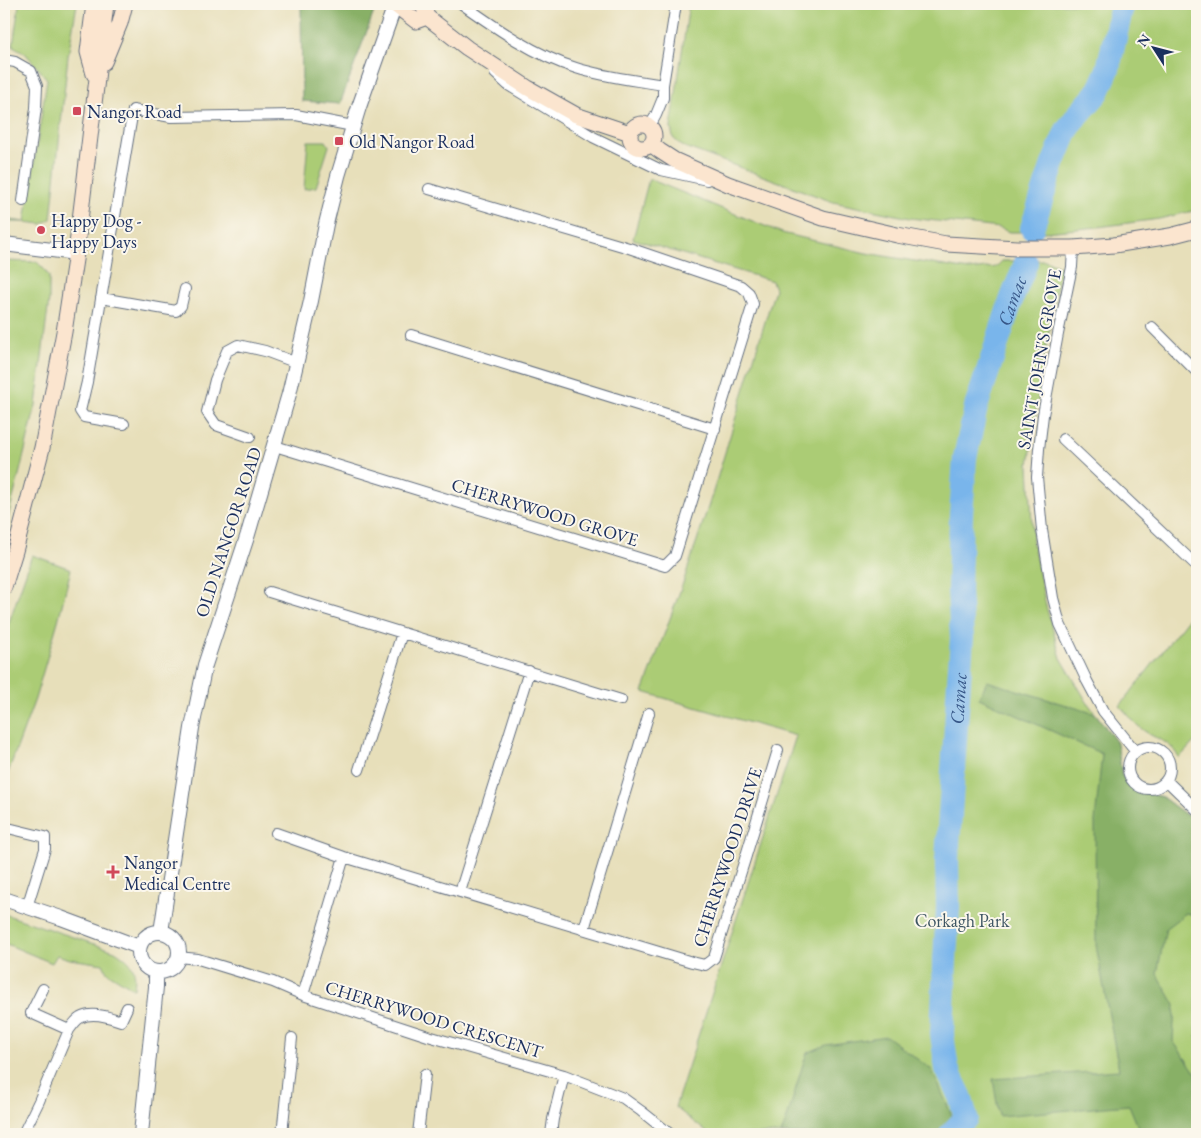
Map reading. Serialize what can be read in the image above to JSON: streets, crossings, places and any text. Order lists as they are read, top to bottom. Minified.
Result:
{"streets":{"street":["SAINT JOHN'S GROVE","CHERRYWOOD GROVE","OLD NANGOR ROAD","CHERRYWOOD DRIVE","CHERRYWOOD CRESCENT"]},"crossings":[["CHERRYWOOD GROVE","OLD NANGOR ROAD"],["OLD NANGOR ROAD","CHERRYWOOD CRESCENT"]],"water":["Camac"],"parks":["Corkagh Park"],"places":{"transit":["Nangor Road","Old Nangor Road"],"other":["Happy Dog - Happy Days"],"health":["Nangor Medical Centre"]},"north":"top left"}
